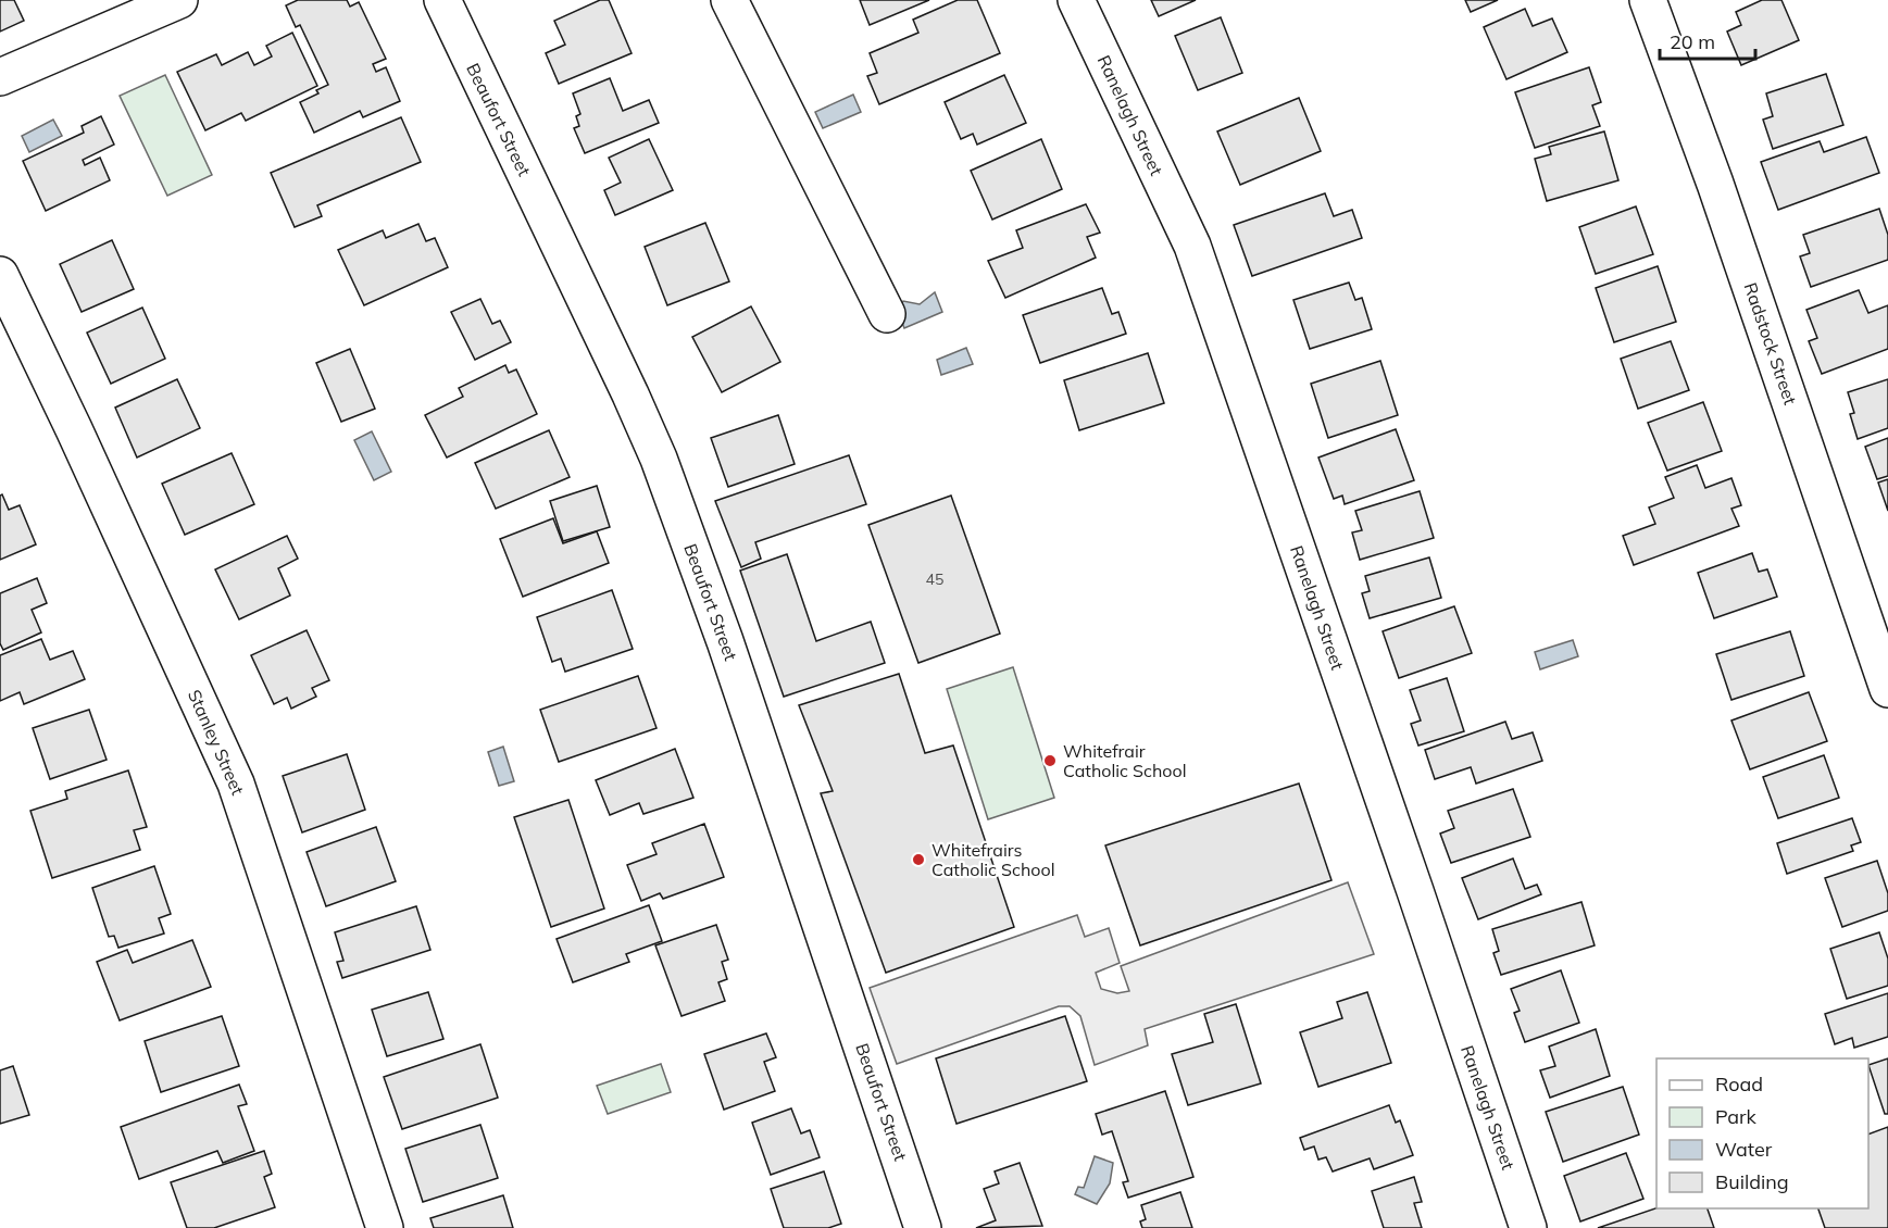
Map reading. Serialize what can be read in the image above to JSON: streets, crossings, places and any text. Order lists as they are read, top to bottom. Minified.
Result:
{"streets":{"street":["Ranelagh Street","Beaufort Street","Radstock Street","Stanley Street"]},"places":["Whitefrair Catholic School","Whitefrairs Catholic School"],"house_numbers":["45"],"legend":["Road","Park","Water","Building"],"scale_bar":"20 m"}
